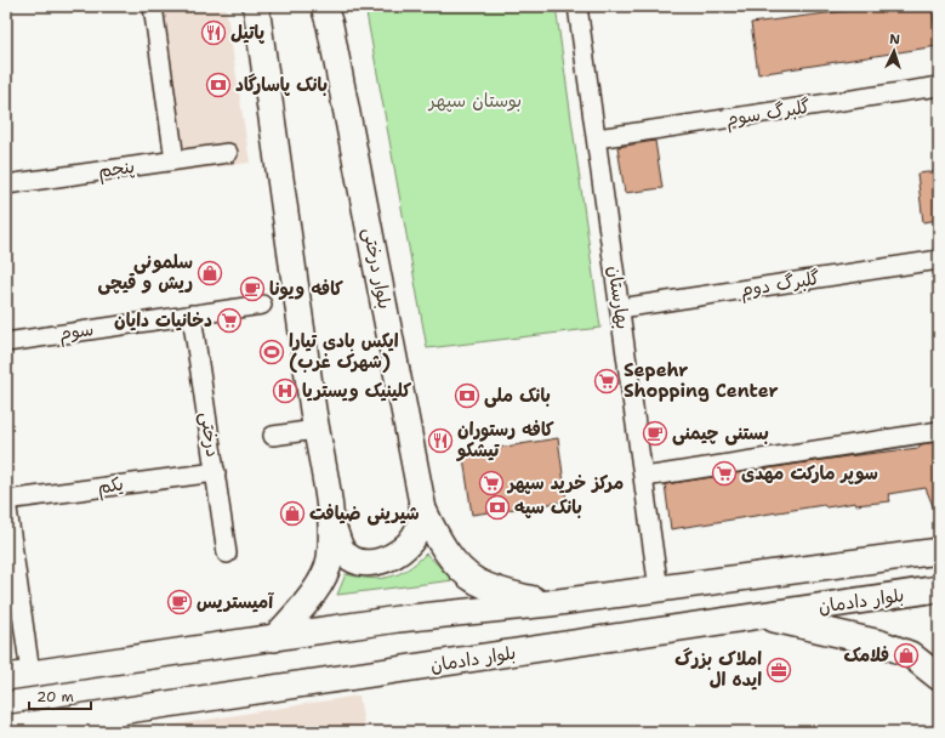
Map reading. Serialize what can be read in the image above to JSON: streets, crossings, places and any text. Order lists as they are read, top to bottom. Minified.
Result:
{"streets":{"main road":["بلوار درختی","بلوار دادمان"],"street":["گلبرگ سوم","پنجم","گلبرگ دوم","بهارستان","سوم","درختی","یکم"]},"crossings":[["گلبرگ سوم","بهارستان"],["بلوار درختی","بلوار دادمان"],["گلبرگ دوم","بهارستان"],["بهارستان","بلوار دادمان"],["سوم","درختی"],["درختی","یکم"]],"parks":["بوستان سپهر"],"places":{"restaurant":["پاتیل","کافه رستوران تیشکو"],"bank":["بانک پاسارگاد","بانک ملی","بانک سپه"],"shop":["سلمونی ریش و قیچی","شیرینی ضیافت","فلامک"],"cafe":["کافه ویونا","بستنی چیمنی","آمیستریس"],"supermarket":["دخانیات دایان","Sepehr Shopping Center","سوپر مارکت مهدی","مرکز خرید سپهر"],"sports":["ایکس بادی تیارا (شهرک غرب)"],"hospital":["کلینیک ویستریا"],"office":["املاک بزرگ ایده ال"]},"scale_bar":"20 m","north":"top"}
